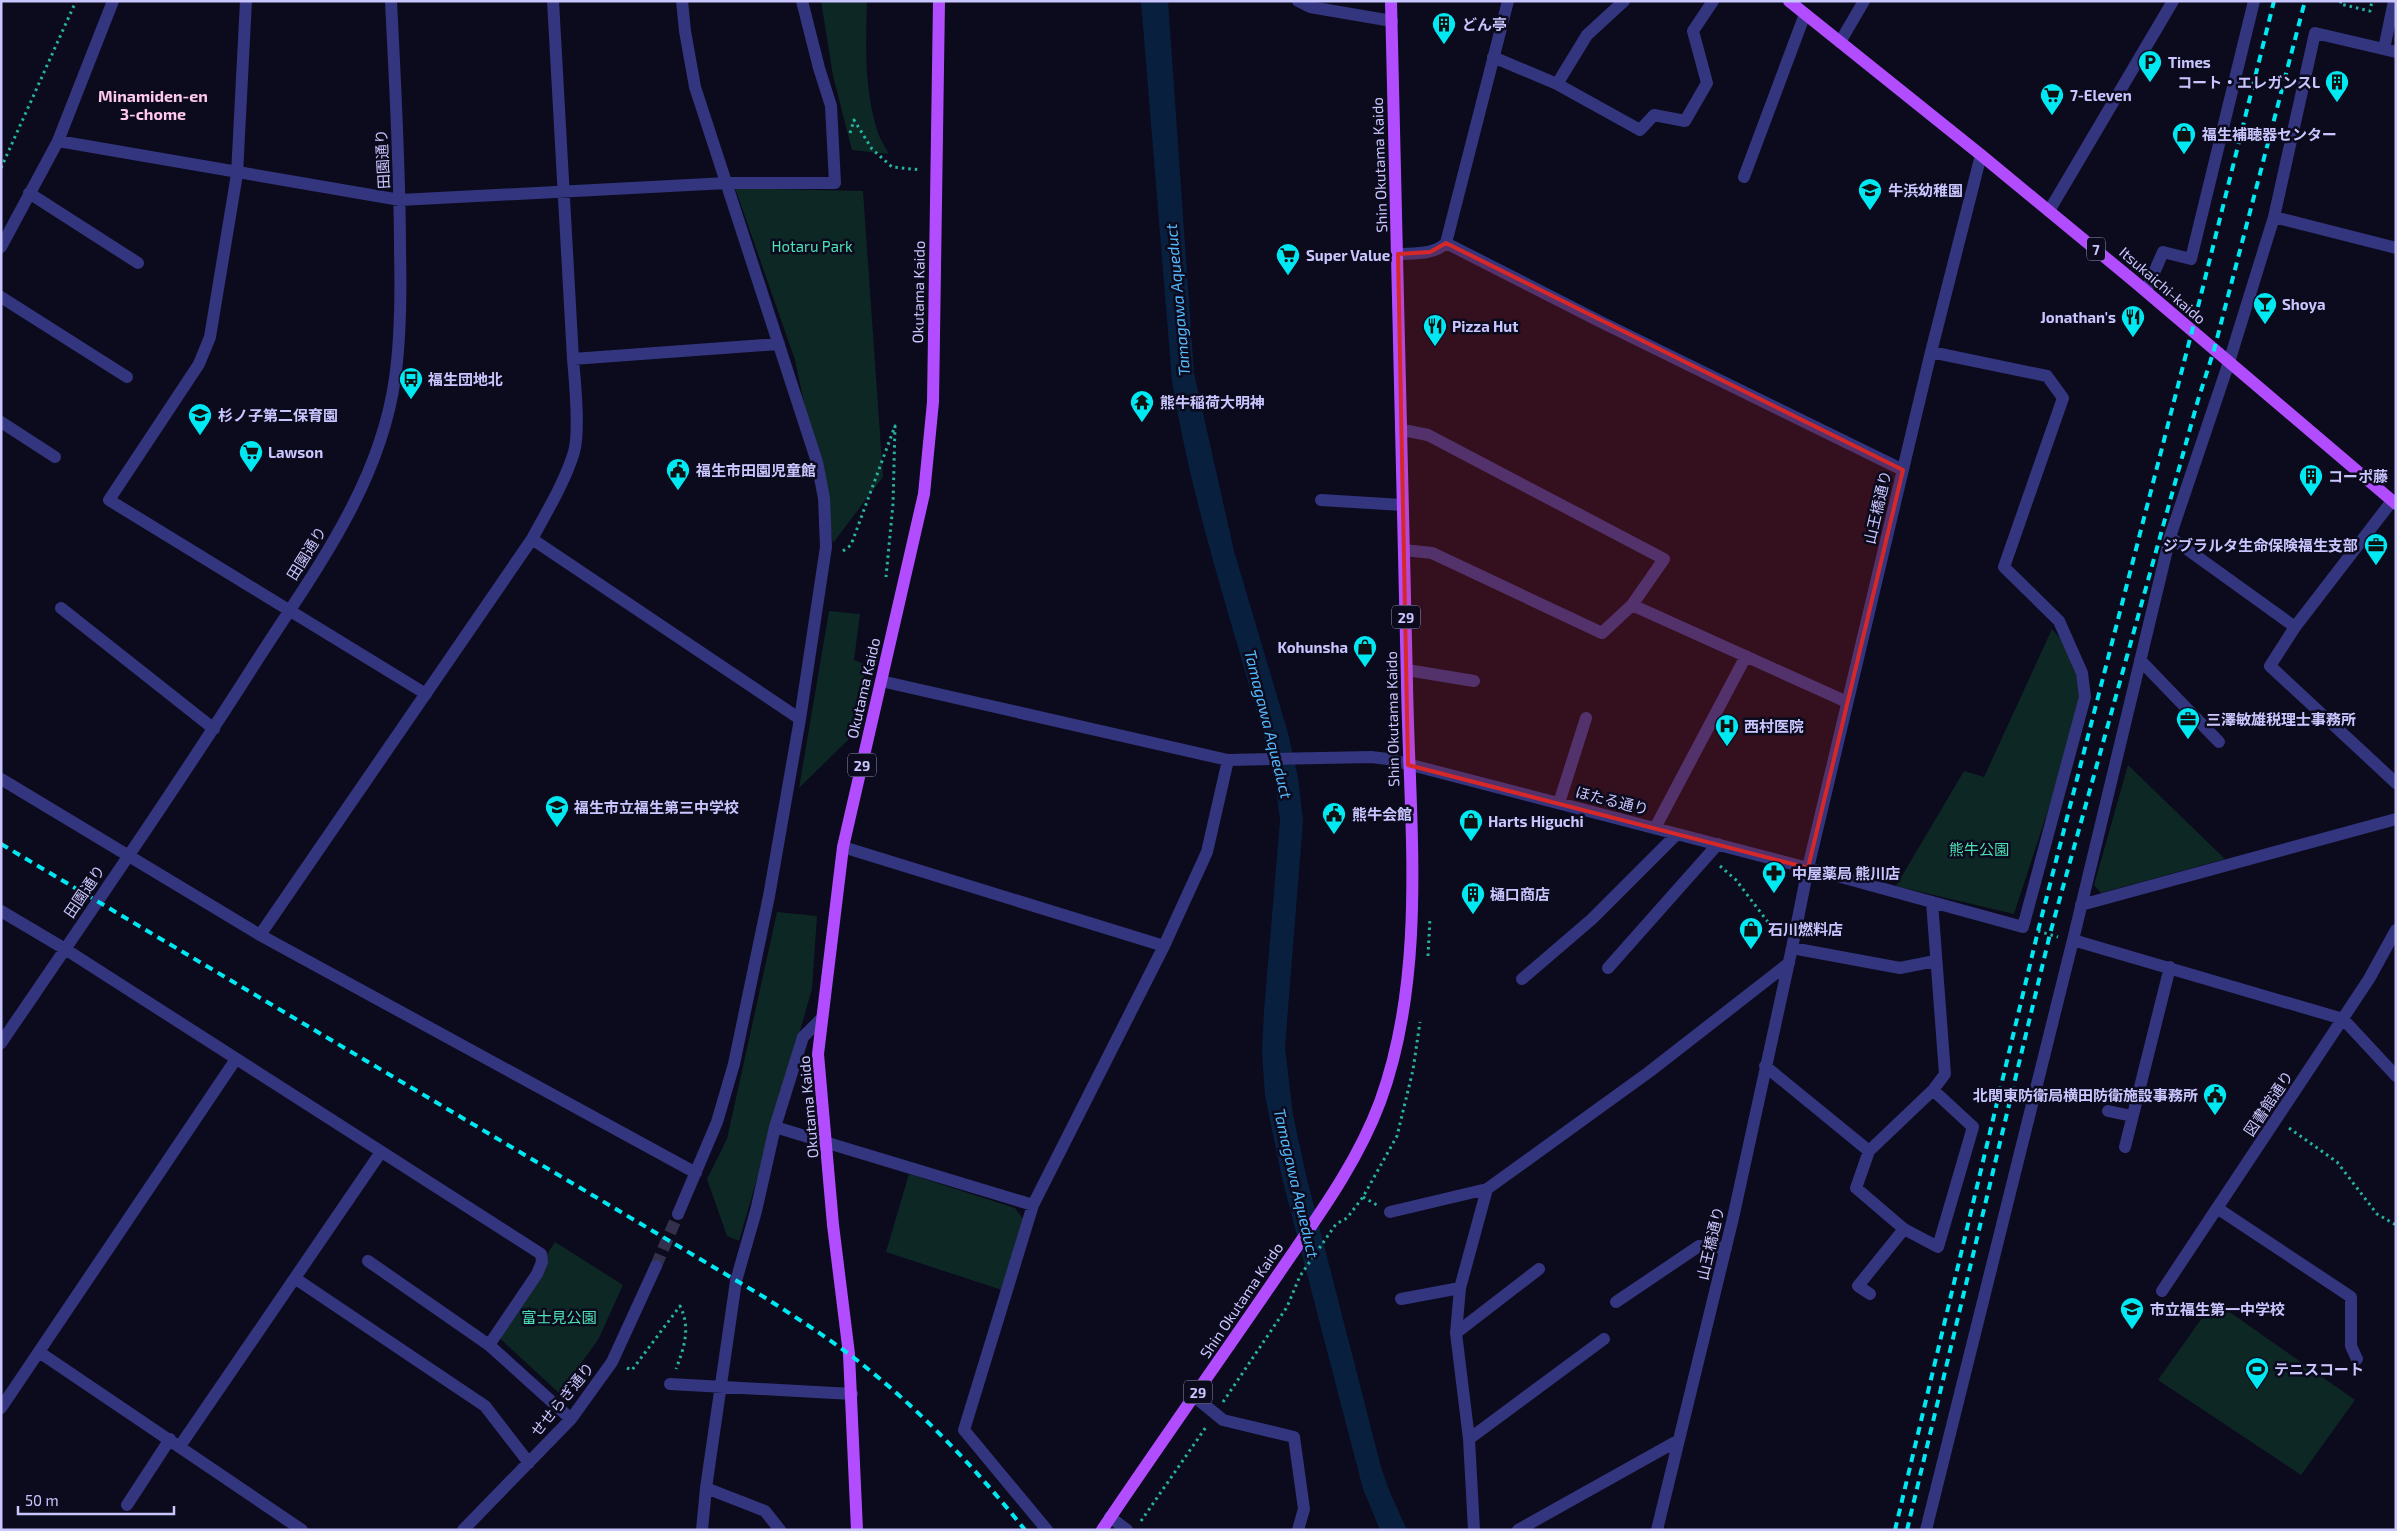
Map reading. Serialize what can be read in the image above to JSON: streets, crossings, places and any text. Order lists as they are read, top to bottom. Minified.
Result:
{"streets":{"main road":["Shin Okutama Kaido","7","Itsukaichi-kaido","Okutama Kaido","29"],"street":["田園通り","山王橋通り","ほたる通り","図書館通り","せせらぎ通り"]},"crossings":[["Shin Okutama Kaido","ほたる通り"],["Itsukaichi-kaido","山王橋通り"],["Okutama Kaido","ほたる通り"],["山王橋通り","ほたる通り"]],"districts":["Minamiden-en 3-chome"],"water":["Tamagawa Aqueduct"],"parks":["Hotaru Park","熊牛公園","富士見公園"],"places":{"building":["どん亭","コート・エレガンスL","コーポ藤","樋口商店"],"parking":["Times"],"supermarket":["7-Eleven","Super Value","Lawson"],"shop":["福生補聴器センター","Kohunsha","Harts Higuchi","石川燃料店"],"school or university":["牛浜幼稚園","杉ノ子第二保育園","福生市立福生第三中学校","市立福生第一中学校"],"bar":["Shoya"],"restaurant":["Jonathan's","Pizza Hut"],"bus stop":["福生団地北"],"temple":["熊牛稲荷大明神"],"public building":["福生市田園児童館","熊牛会館","北関東防衛局横田防衛施設事務所"],"office":["ジブラルタ生命保険福生支部","三澤敏雄税理士事務所"],"hospital":["西村医院"],"pharmacy":["中屋薬局 熊川店"],"sports":["テニスコート"]},"scale_bar":"50 m"}
